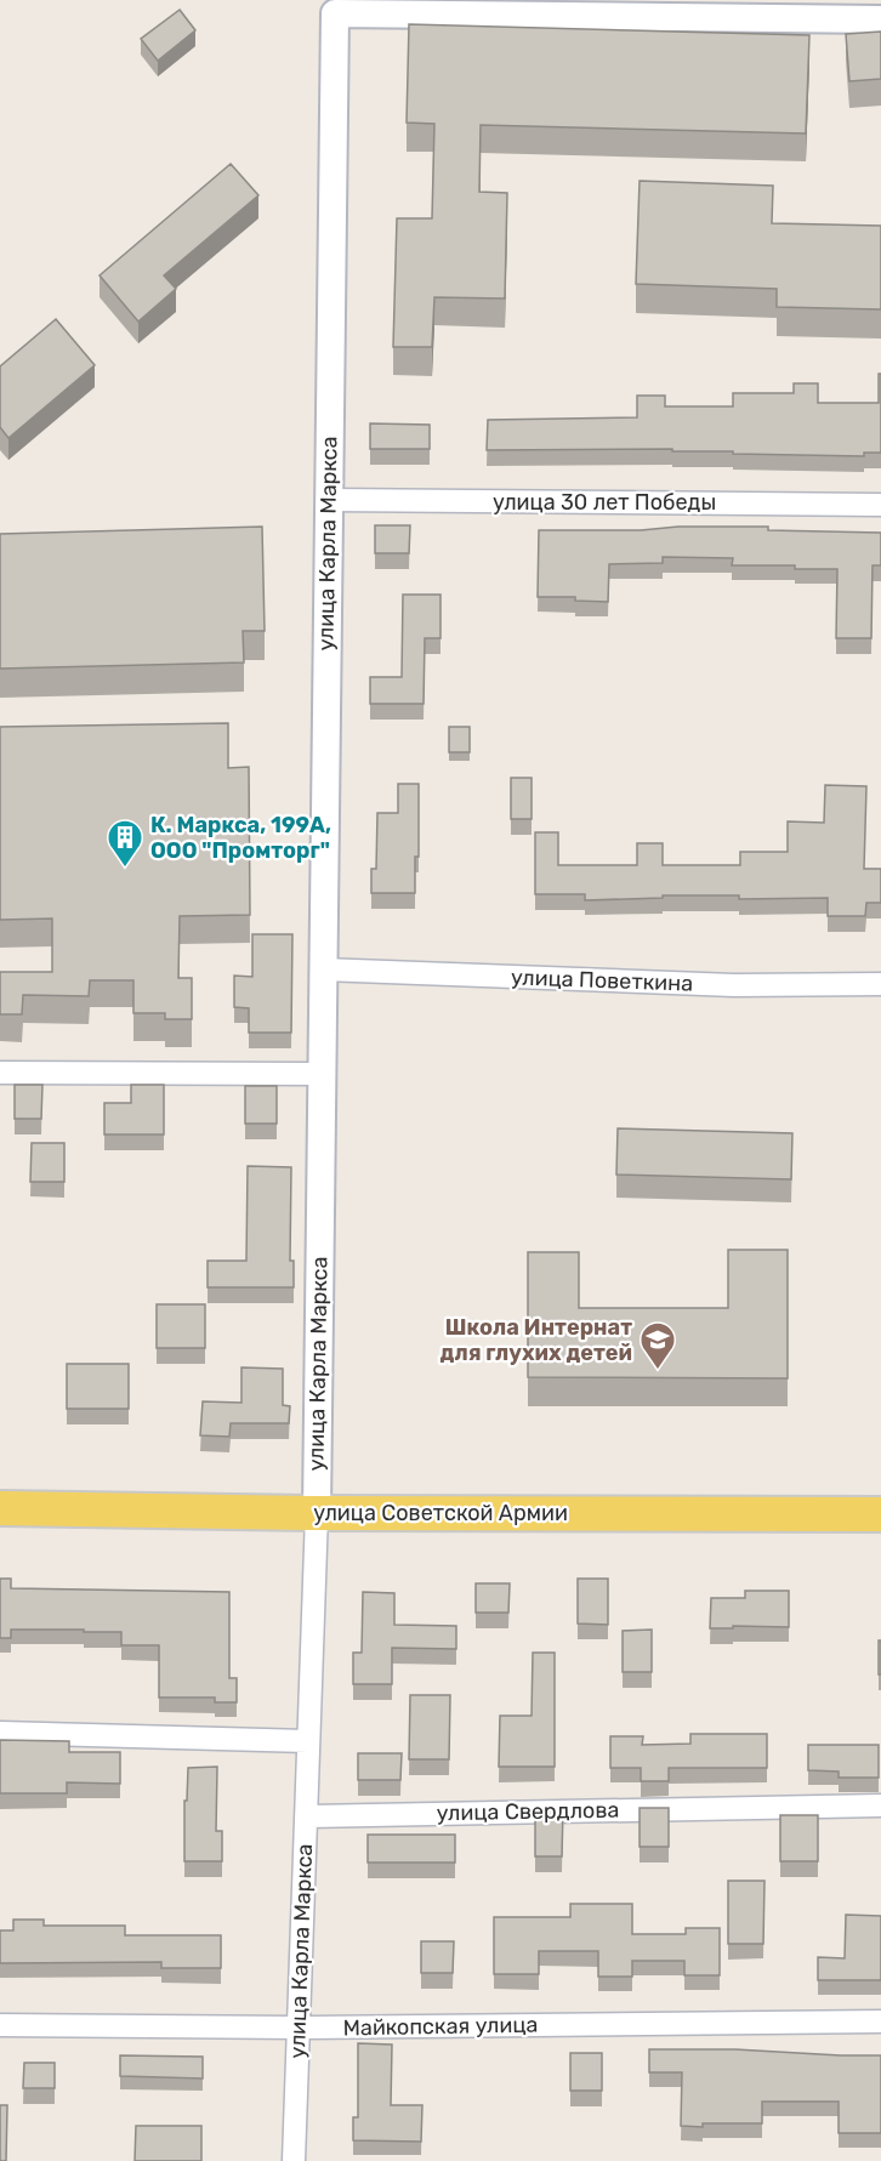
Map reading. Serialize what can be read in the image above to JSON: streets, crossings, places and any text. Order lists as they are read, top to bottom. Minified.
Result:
{"streets":{"main road":["улица Советской Армии"],"street":["улица 30 лет Победы","улица Карла Маркса","улица Поветкина","улица Свердлова","Майкопская улица"]},"crossings":[["улица 30 лет Победы","улица Карла Маркса"],["улица Карла Маркса","улица Поветкина"],["улица Карла Маркса","улица Советской Армии"],["улица Карла Маркса","улица Свердлова"],["улица Карла Маркса","Майкопская улица"]],"places":{"building":["К. Маркса, 199А, ООО \"Промторг\""],"school or university":["Школа Интернат для глухих детей"]}}
